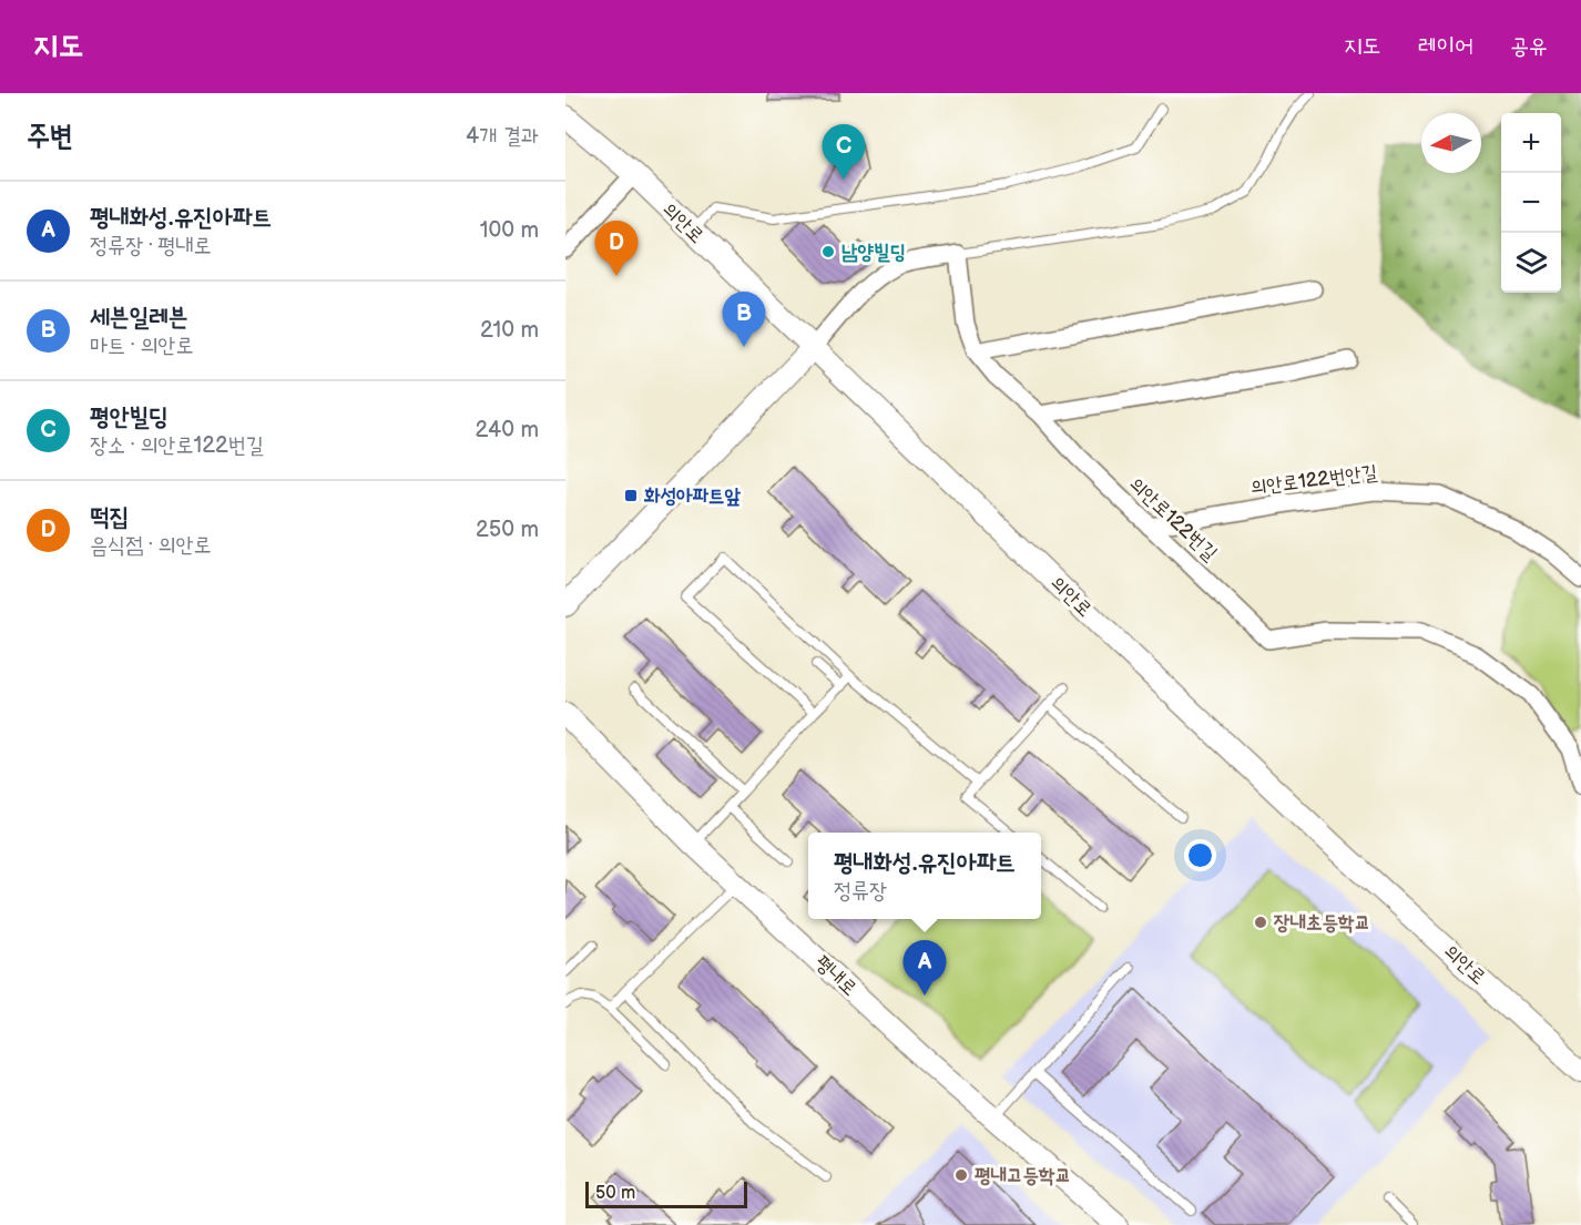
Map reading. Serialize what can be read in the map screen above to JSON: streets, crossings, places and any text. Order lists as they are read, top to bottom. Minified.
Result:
{"streets":{"street":["의안로","의안로122번안길","의안로122번길","평내로"]},"crossings":[["의안로122번안길","의안로122번길"]],"places":{"other":["남양빌딩","장내초등학교","평내고등학교"],"transit":["화성아파트앞"]},"scale_bar":"50 m","north":"left","page":{"header":"지도","nav":["지도","레이어","공유"],"heading":["주변","4개 결과"],"map_buttons":["+","−"],"pins":["C","D","B","A"],"list":[{"mark":"A","name":"평내화성.유진아파트","note":"정류장 · 평내로","value":"100 m"},{"mark":"B","name":"세븐일레븐","note":"마트 · 의안로","value":"210 m"},{"mark":"C","name":"평안빌딩","note":"장소 · 의안로122번길","value":"240 m"},{"mark":"D","name":"떡집","note":"음식점 · 의안로","value":"250 m"}],"popup":["평내화성.유진아파트","정류장"],"scale":"50 m"}}
